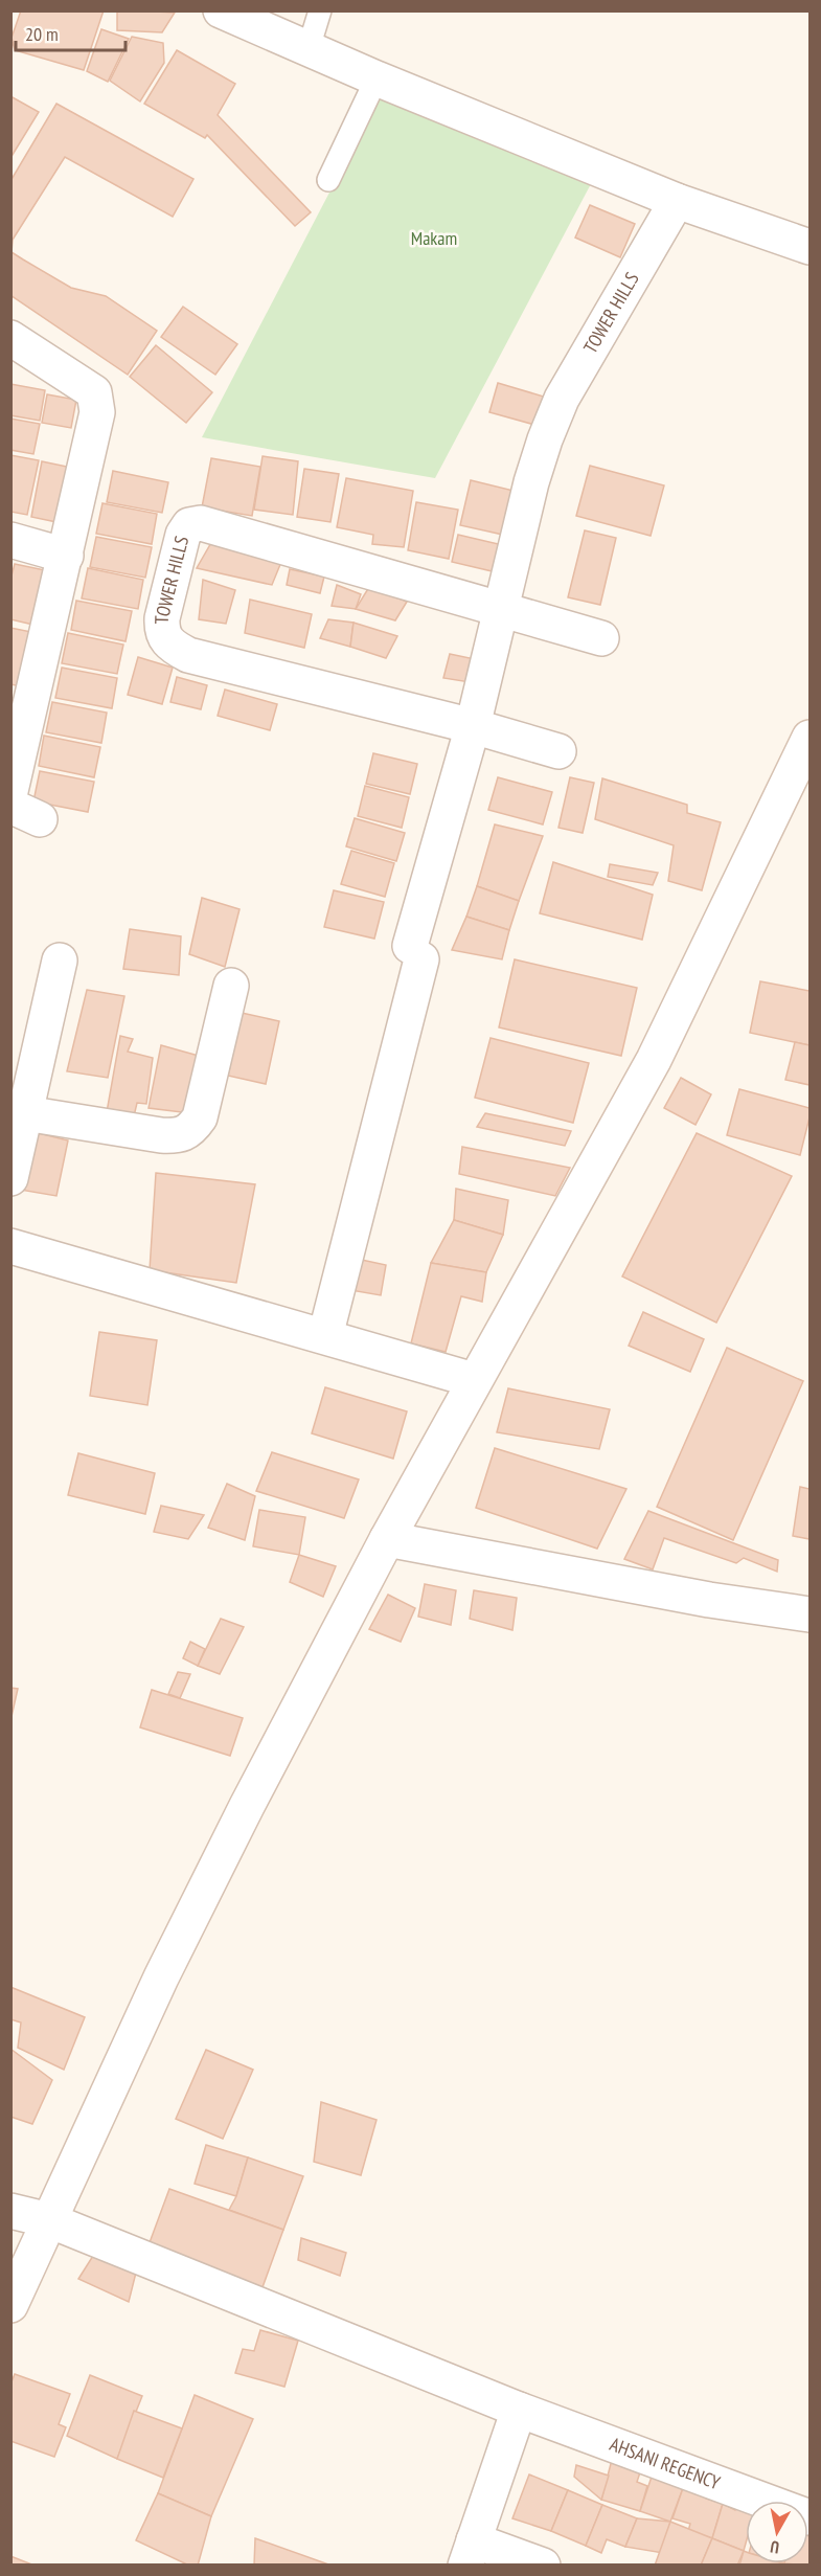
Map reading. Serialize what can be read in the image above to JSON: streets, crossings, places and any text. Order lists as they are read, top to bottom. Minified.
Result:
{"streets":{"street":["TOWER HILLS","AHSANI REGENCY"]},"parks":["Makam"],"scale_bar":"20 m","north":"bottom"}
